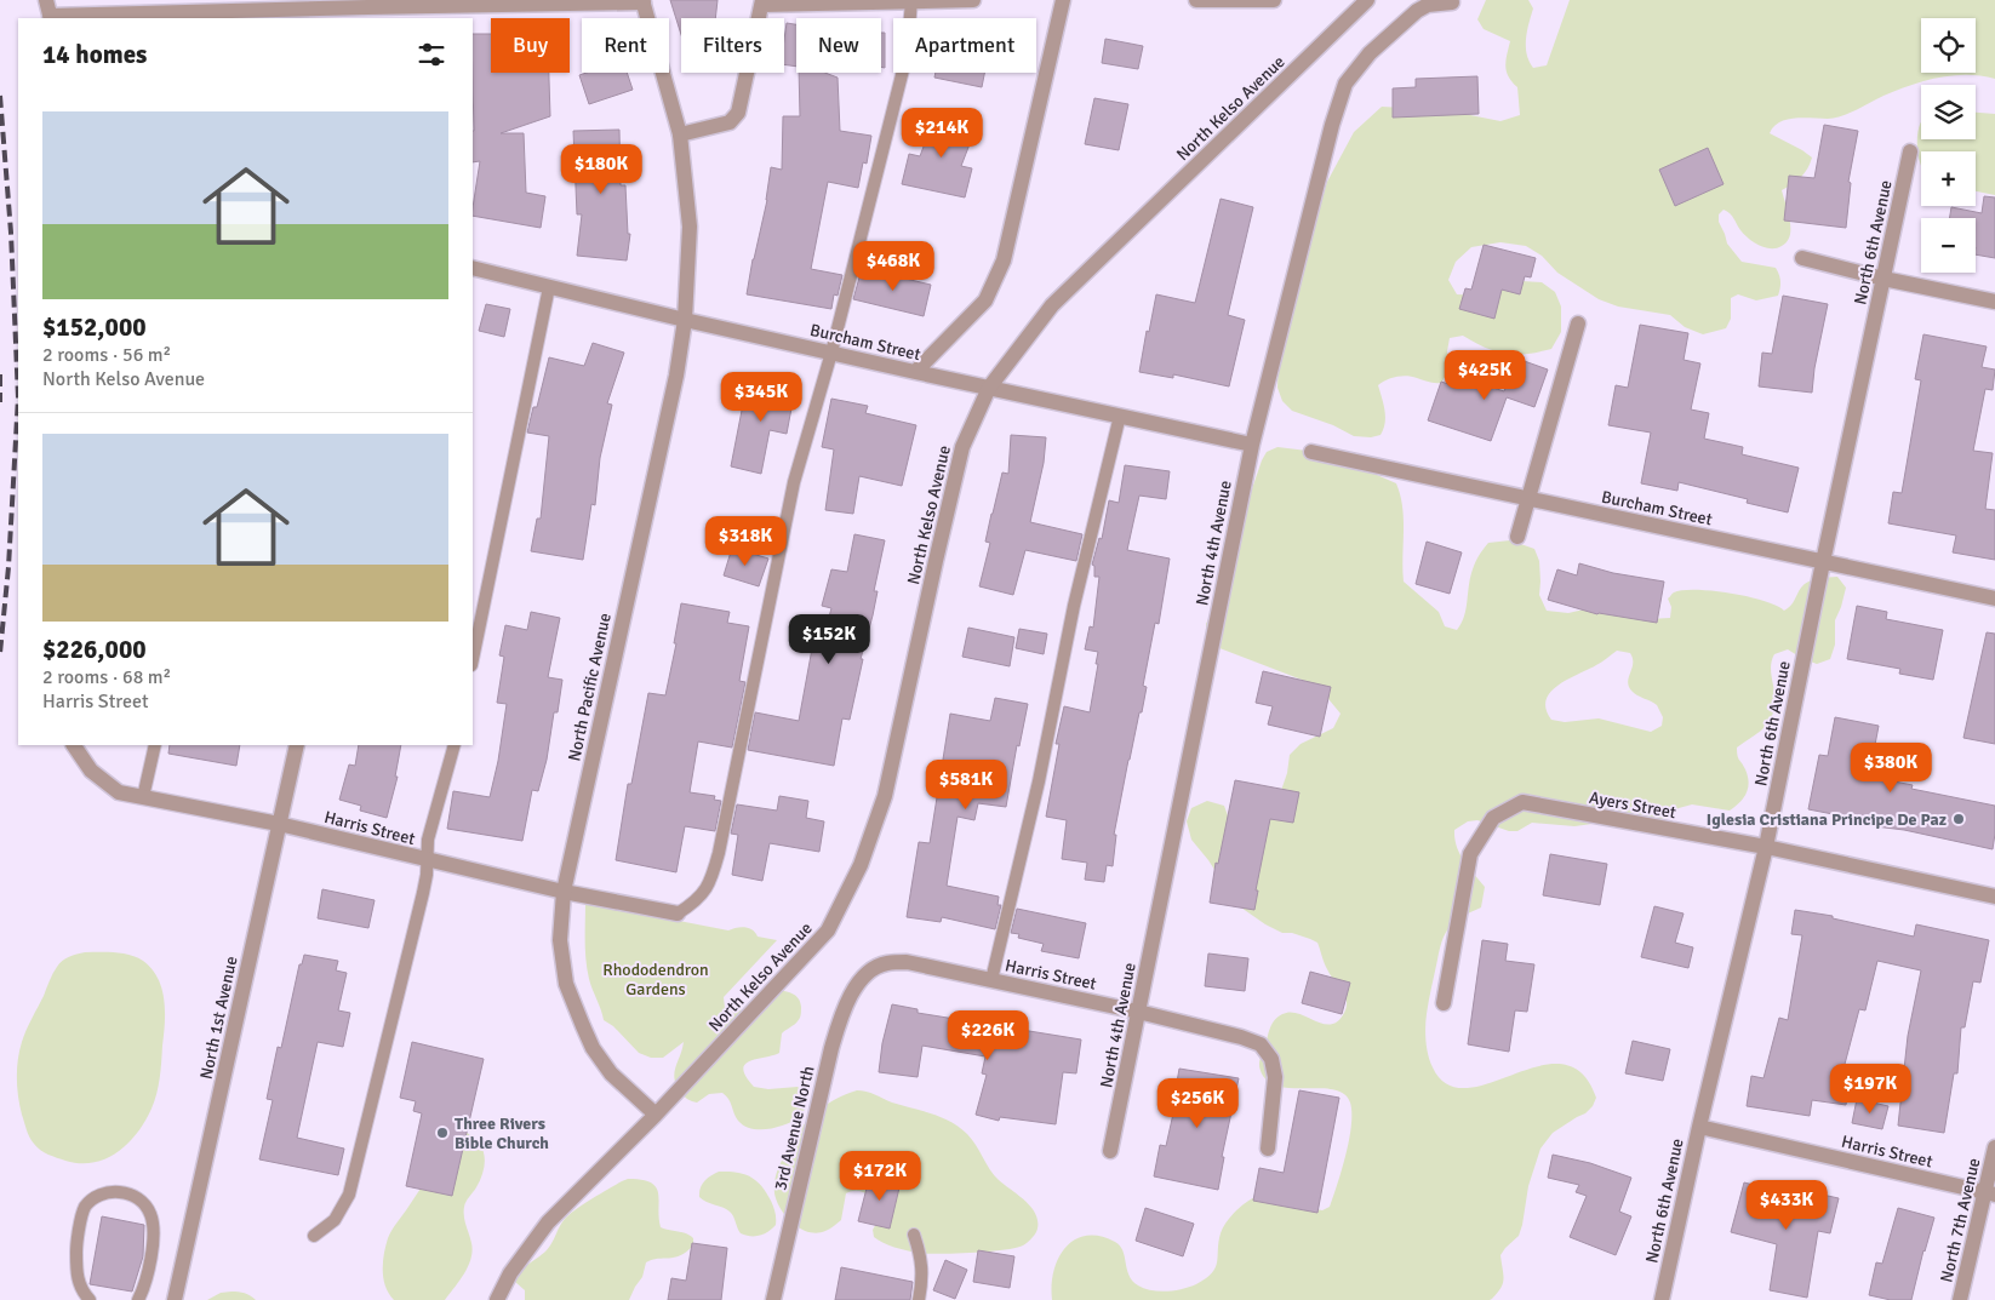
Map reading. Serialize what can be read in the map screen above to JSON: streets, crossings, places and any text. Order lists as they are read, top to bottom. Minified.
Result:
{"streets":{"street":["North Kelso Avenue","North 6th Avenue","Burcham Street","North 4th Avenue","North Pacific Avenue","Ayers Street","Harris Street","North 1st Avenue","3rd Avenue North","North 7th Avenue"]},"crossings":[["North Kelso Avenue","Burcham Street"],["North Kelso Avenue","North Pacific Avenue"],["North 6th Avenue","Burcham Street"],["North 6th Avenue","Ayers Street"],["North 6th Avenue","Harris Street"],["Burcham Street","North 4th Avenue"],["Burcham Street","North Pacific Avenue"],["North 4th Avenue","Harris Street"],["North Pacific Avenue","Harris Street"],["Harris Street","North 1st Avenue"],["Harris Street","3rd Avenue North"],["Harris Street","North 7th Avenue"]],"parks":["Rhododendron Gardens"],"places":["Iglesia Cristiana Principe De Paz","Three Rivers Bible Church"],"page":{"map_buttons":["+","−"],"chip":["Buy","Rent","Filters","New","Apartment"],"heading":"14 homes","list":[{"name":"$152,000","note":"2 rooms · 56 m² · North Kelso Avenue"},{"name":"$226,000","note":"2 rooms · 68 m² · Harris Street"}],"price":["$214K","$180K","$468K","$425K","$345K","$318K","$152K","$380K","$581K","$226K","$197K","$256K","$172K","$433K"]}}
